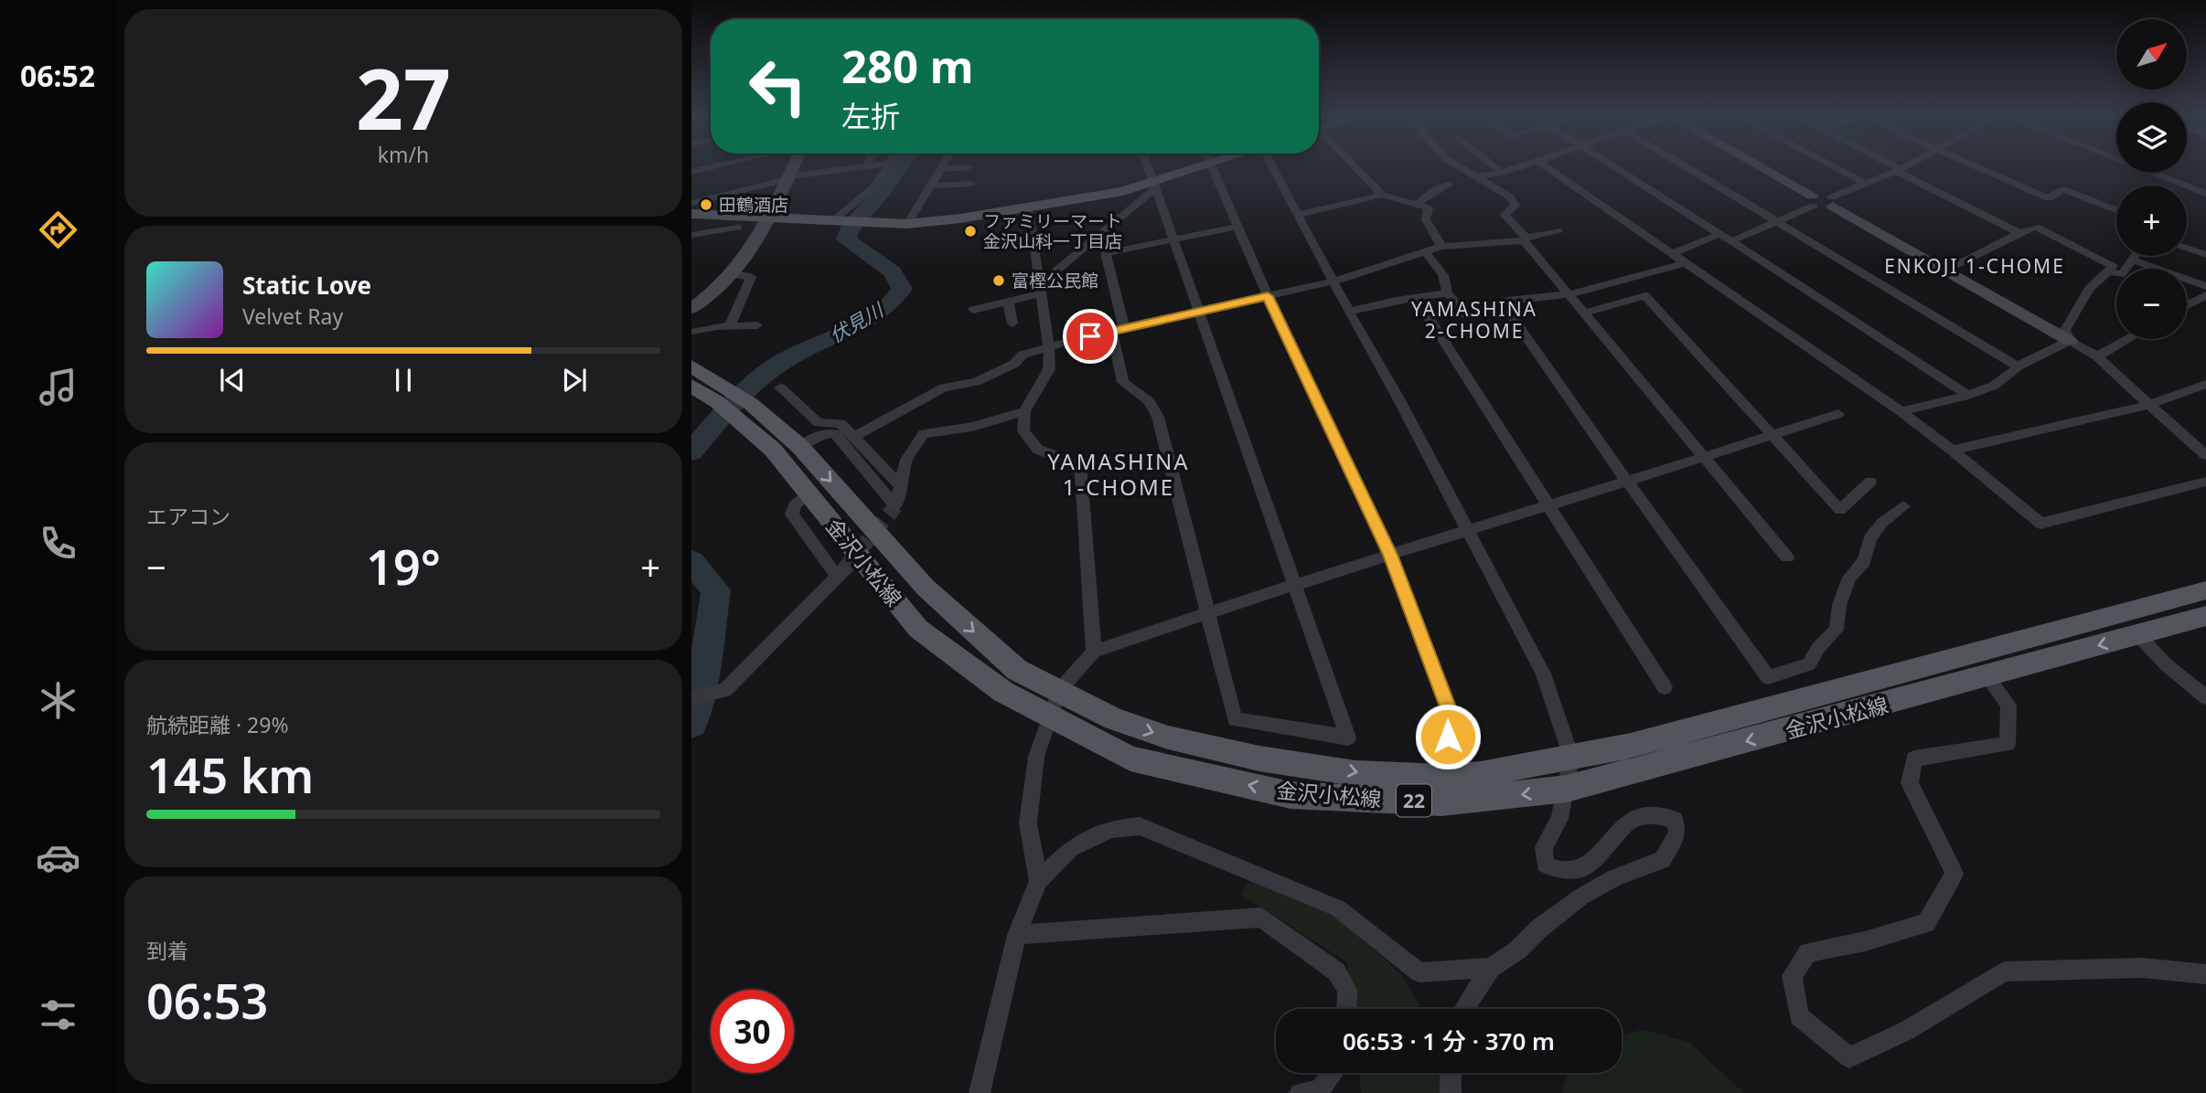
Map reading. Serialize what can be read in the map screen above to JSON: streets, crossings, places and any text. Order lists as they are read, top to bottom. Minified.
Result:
{"streets":{"main road":["金沢小松線","22"]},"districts":["ENKOJI 1-CHOME","YAMASHINA 2-CHOME","YAMASHINA 1-CHOME"],"water":["伏見川"],"places":["田鶴酒店","ファミリーマート 金沢山科一丁目店","富樫公民館"],"north":"top right","page":{"tabs":"06:52","tile":[["27","km/h"],"エアコン",["航続距離 · 29%","145 km"],["到着","06:53"]],"map_buttons":["+","−"],"turn":["280 m","左折"],"song":["Static Love","Velvet Ray"],"heat":["−","19°","+"],"limit":"30","trip":"06:53 · 1 分 · 370 m"}}
